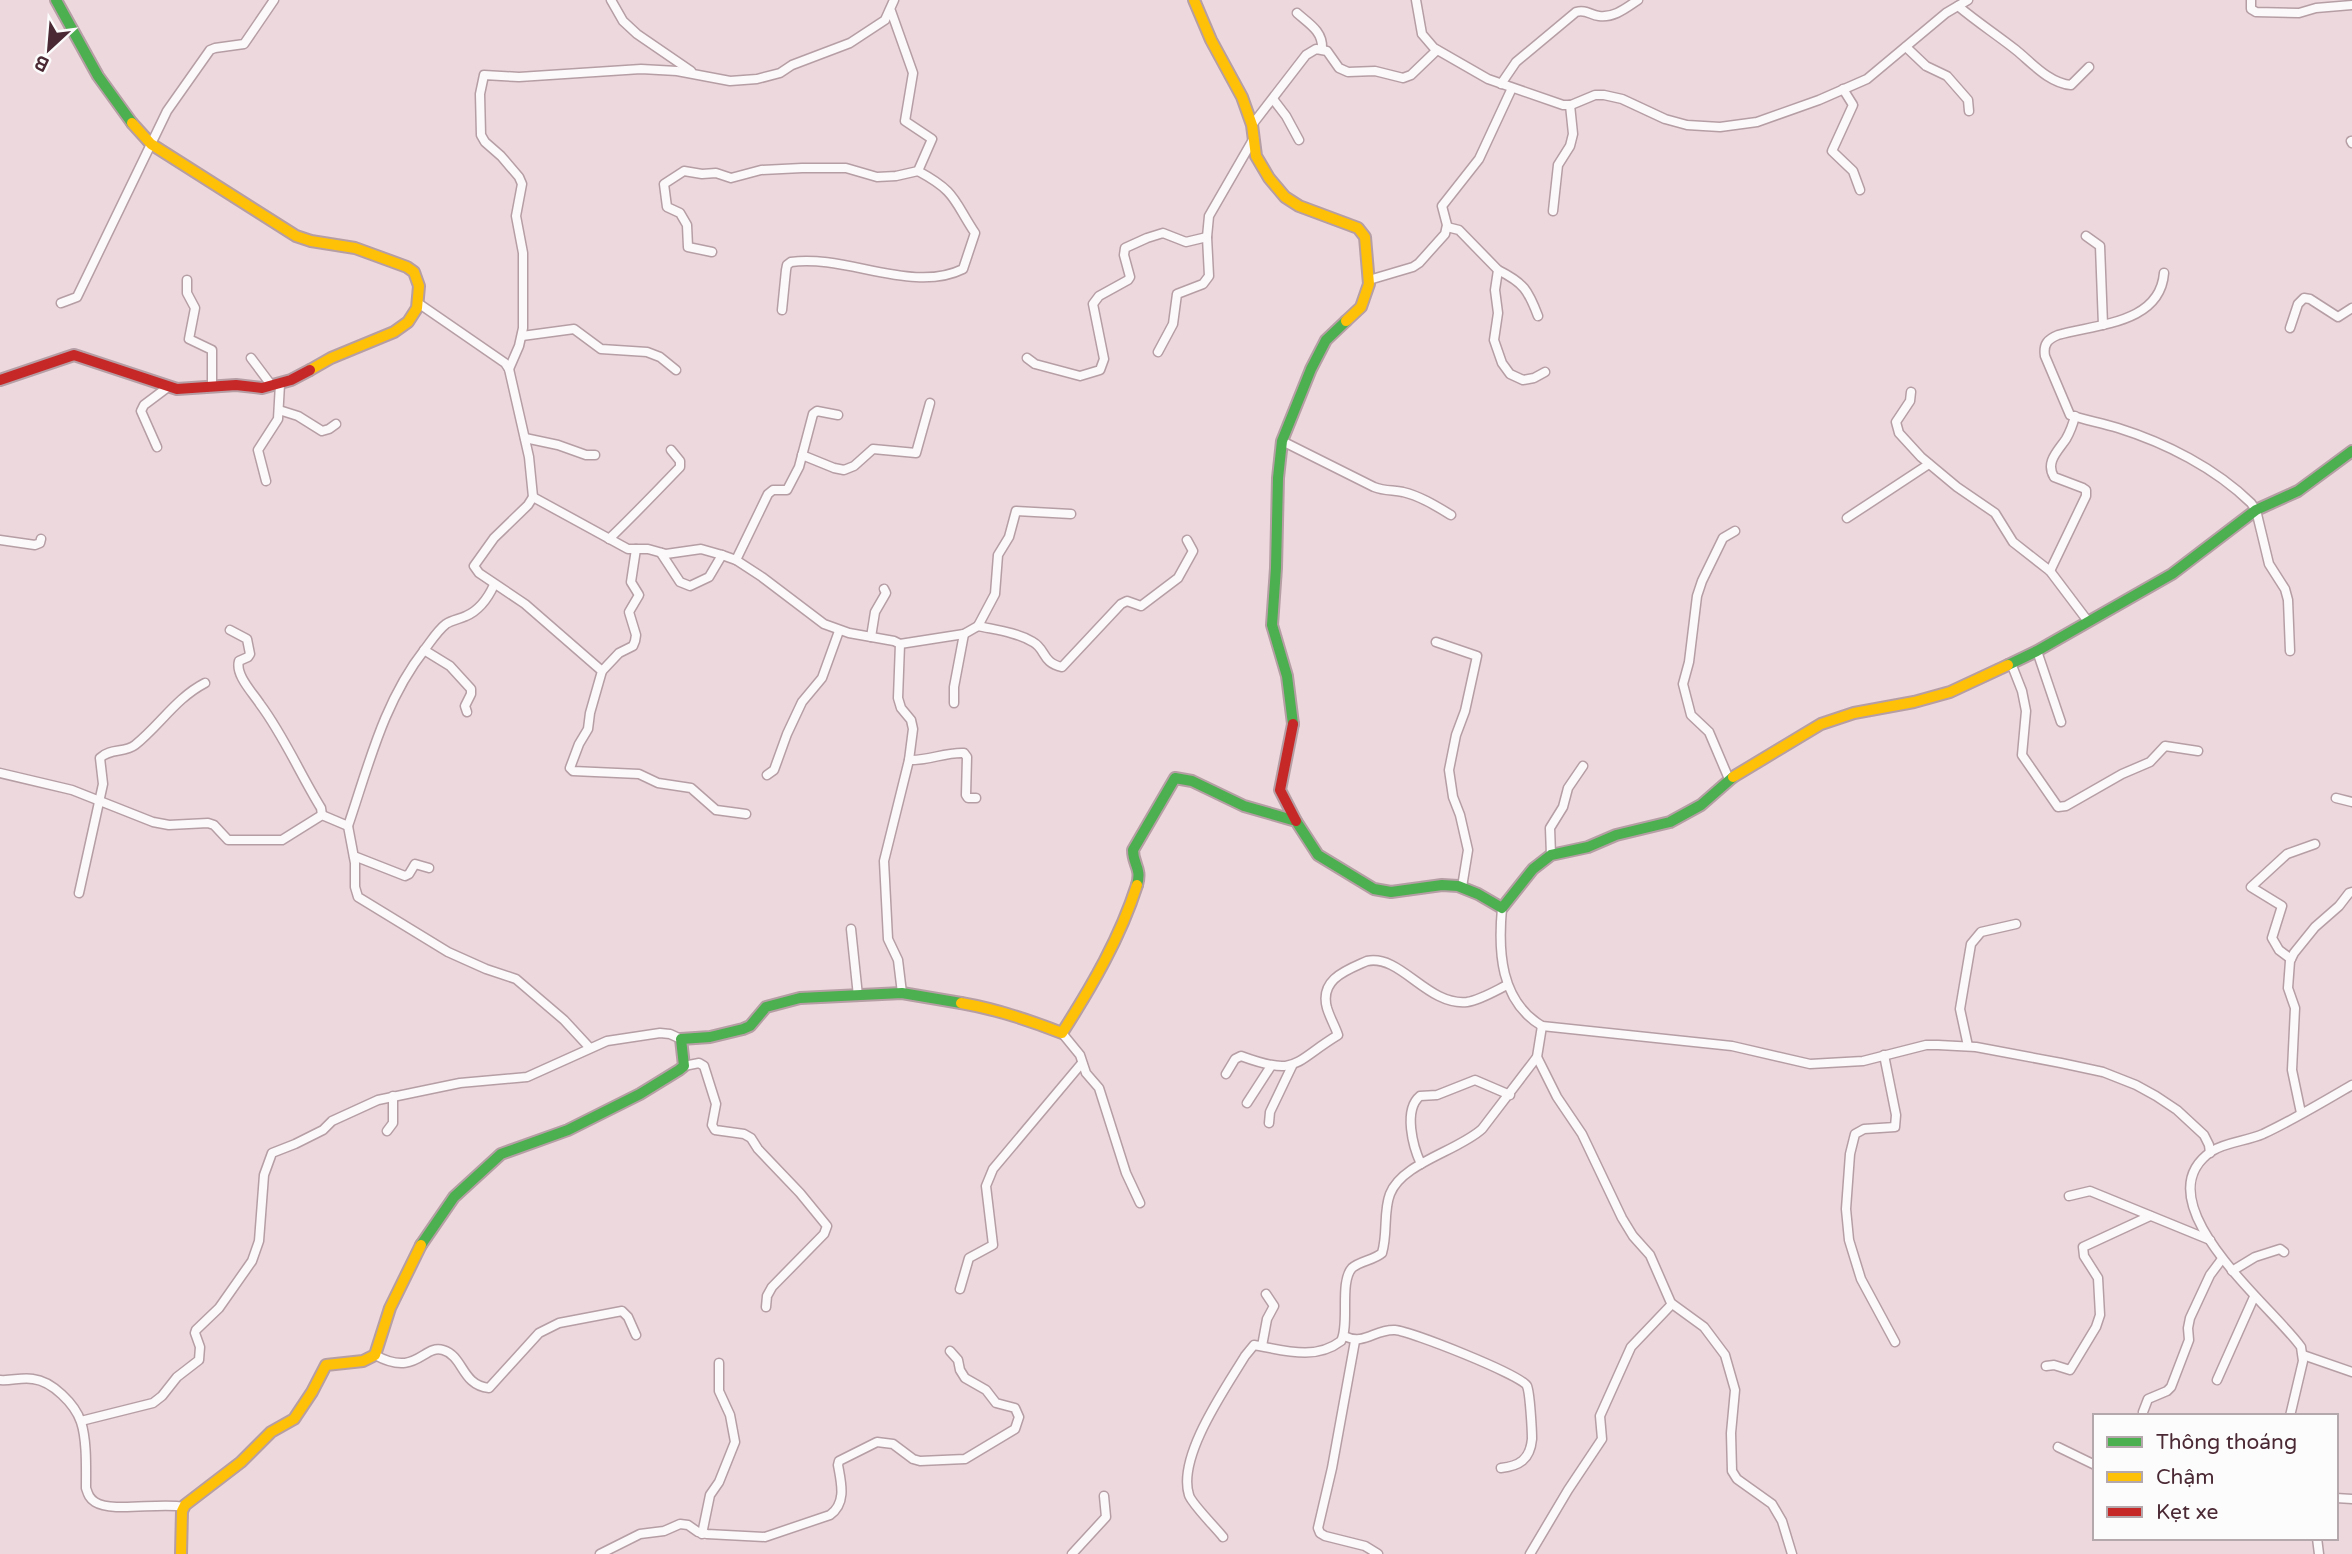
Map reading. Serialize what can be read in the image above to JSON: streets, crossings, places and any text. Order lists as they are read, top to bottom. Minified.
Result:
{"legend":["Thông thoáng","Chậm","Kẹt xe"],"north":"bottom left"}
